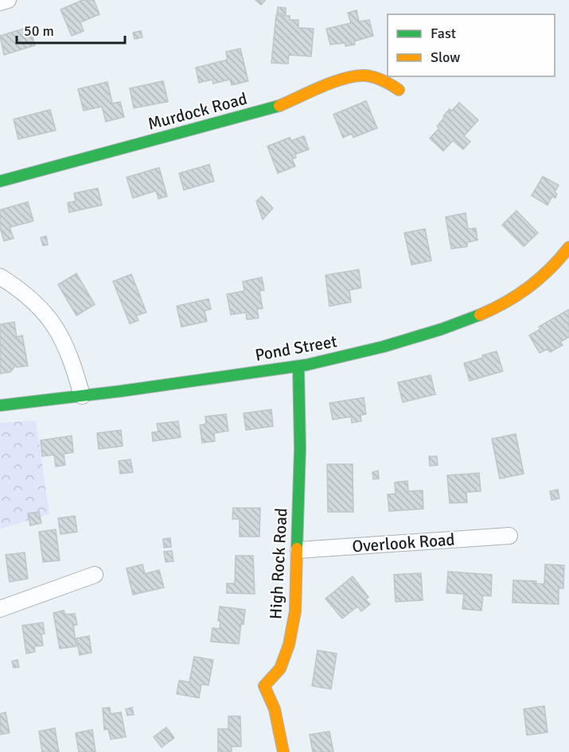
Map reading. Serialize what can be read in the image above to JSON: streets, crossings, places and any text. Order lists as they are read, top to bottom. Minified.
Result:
{"streets":{"street":["Murdock Road","Pond Street","Overlook Road","High Rock Road"]},"crossings":[["Pond Street","High Rock Road"],["Overlook Road","High Rock Road"]],"legend":["Fast","Slow"],"scale_bar":"50 m"}
